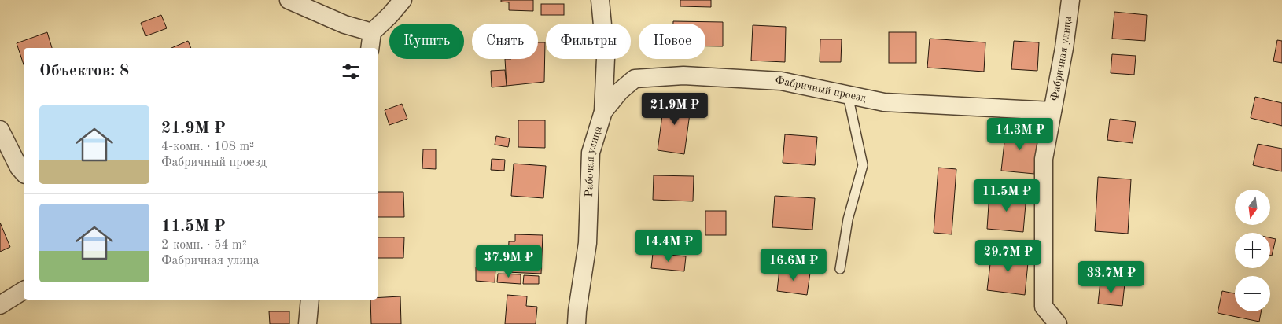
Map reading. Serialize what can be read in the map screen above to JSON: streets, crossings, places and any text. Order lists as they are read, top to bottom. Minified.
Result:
{"streets":{"street":["Фабричная улица","Фабричный проезд","Рабочая улица"]},"crossings":[["Фабричная улица","Фабричный проезд"],["Фабричный проезд","Рабочая улица"]],"north":"bottom","page":{"chip":["Купить","Снять","Фильтры","Новое"],"heading":"Объектов: 8","price":["21.9M ₽","14.3M ₽","11.5M ₽","14.4M ₽","29.7M ₽","37.9M ₽","16.6M ₽","33.7M ₽"],"list":[{"name":"21.9M ₽","note":"4-комн. · 108 m² · Фабричный проезд"},{"name":"11.5M ₽","note":"2-комн. · 54 m² · Фабричная улица"}],"map_buttons":["+","−"]}}
